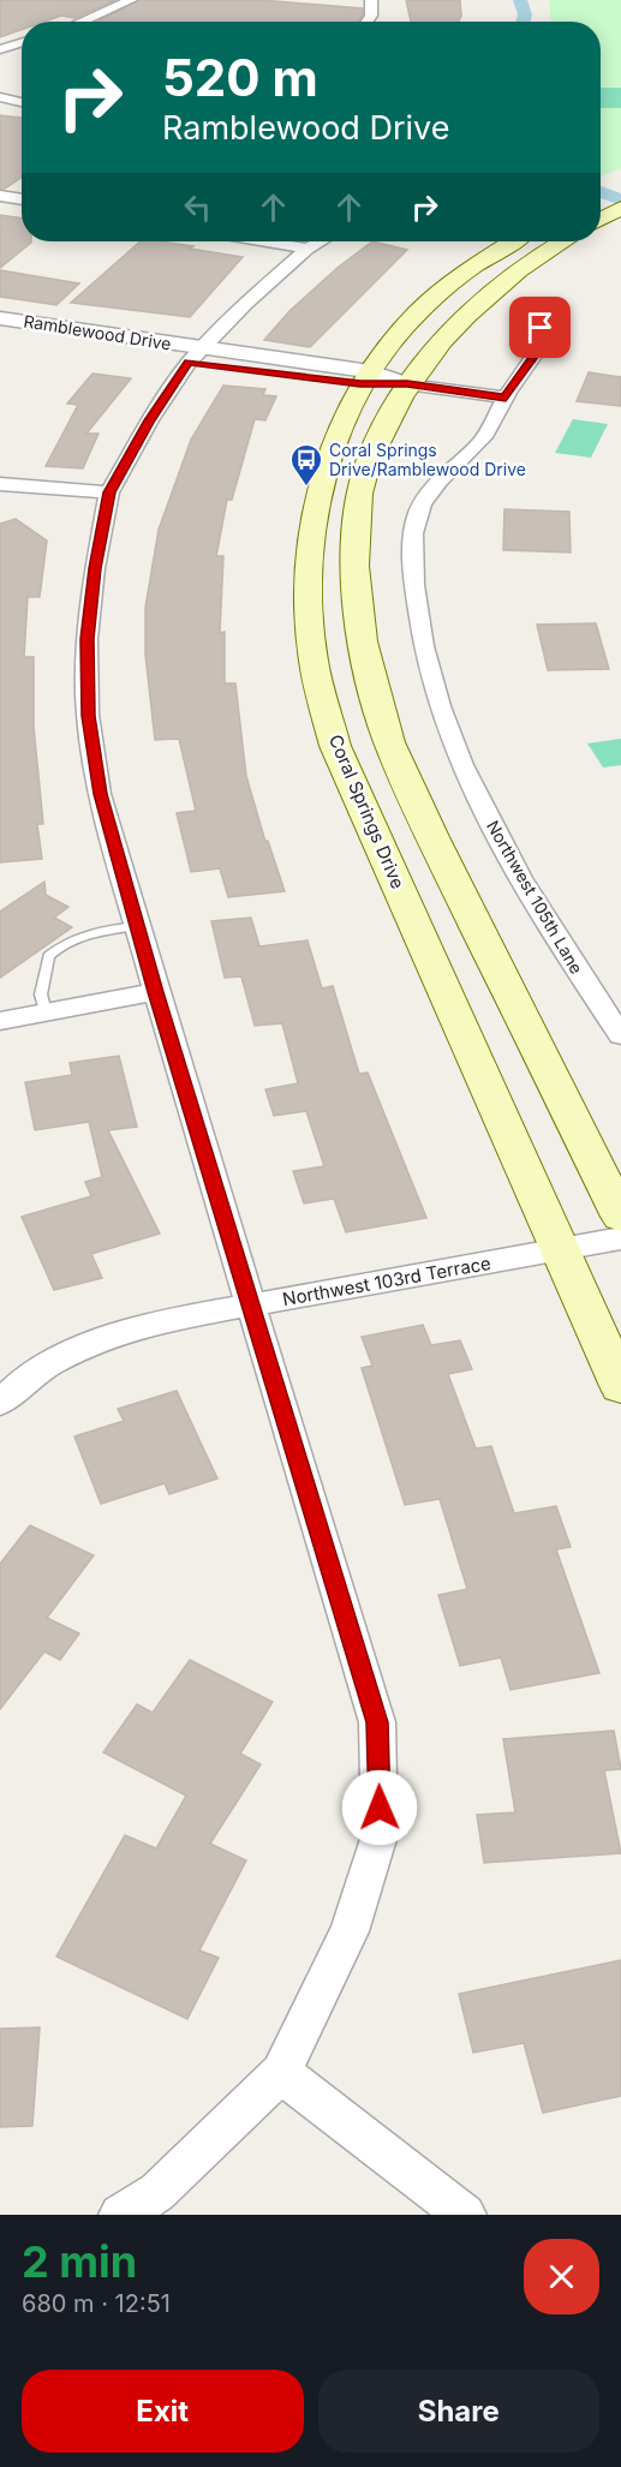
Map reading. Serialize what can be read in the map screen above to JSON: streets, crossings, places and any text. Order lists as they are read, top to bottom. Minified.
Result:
{"streets":{"main road":["Coral Springs Drive"],"street":["Ramblewood Drive","Northwest 105th Lane","Northwest 103rd Terrace"]},"crossings":[["Ramblewood Drive","Coral Springs Drive"],["Ramblewood Drive","Northwest 105th Lane"],["Coral Springs Drive","Northwest 103rd Terrace"]],"places":{"bus stop":["Coral Springs Drive/Ramblewood Drive"]},"page":{"turn":["520 m","Ramblewood Drive"],"heading":["2 min","680 m · 12:51"],"buttons":["Exit","Share"]}}
